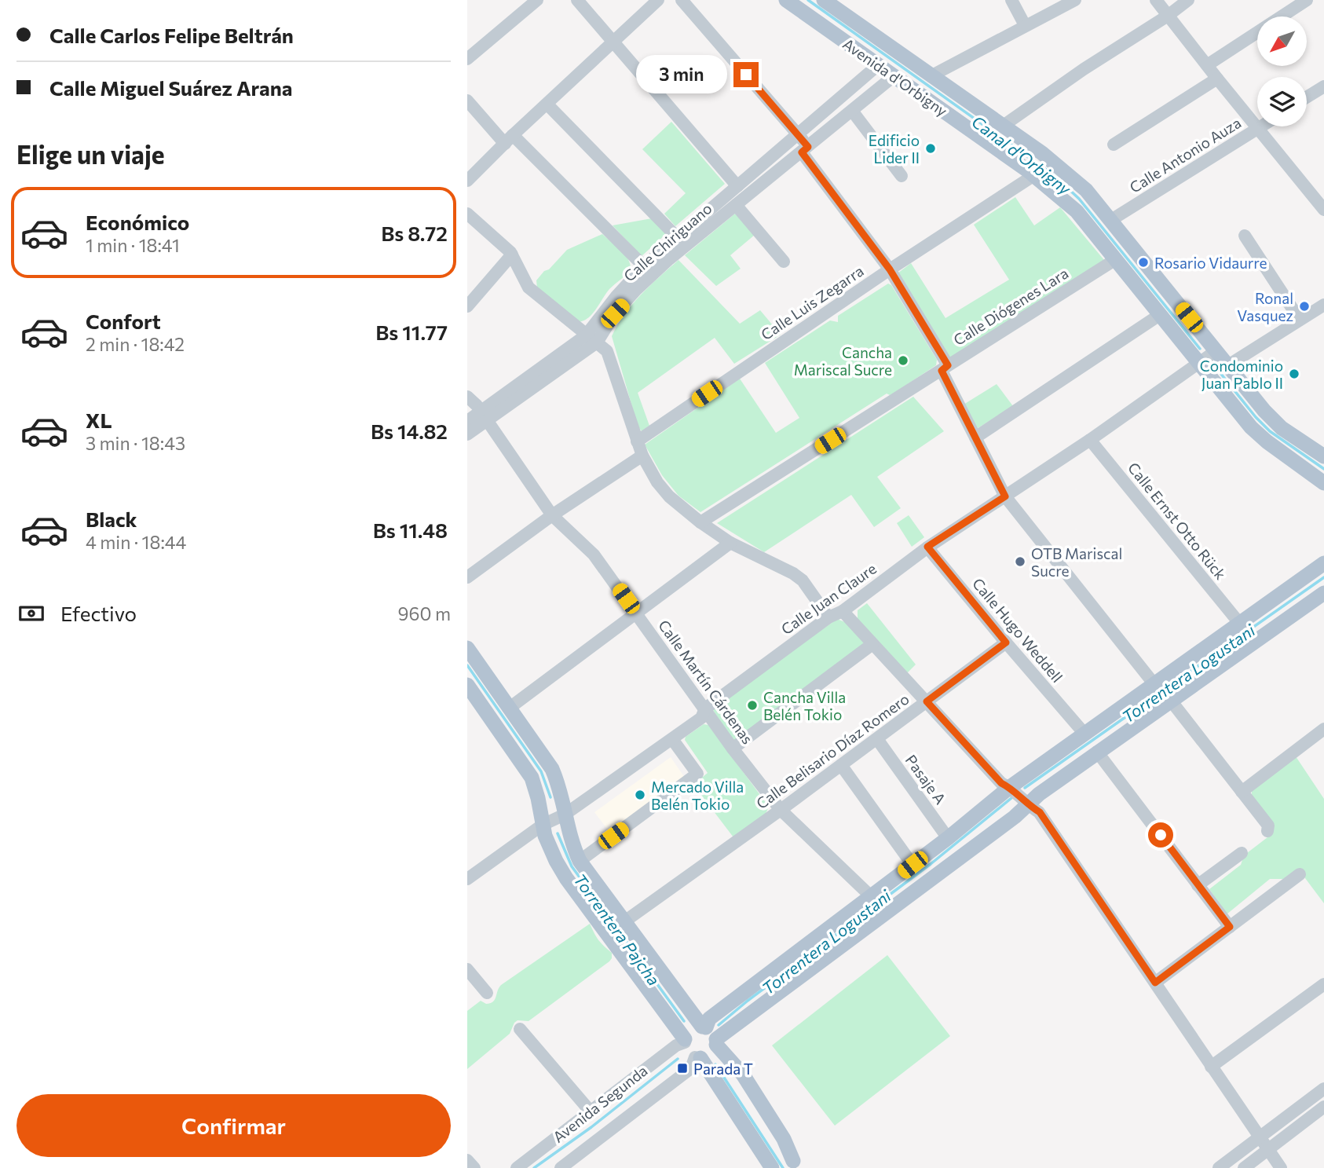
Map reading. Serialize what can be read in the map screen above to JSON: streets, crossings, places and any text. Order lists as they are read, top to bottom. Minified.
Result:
{"streets":{"main road":["Avenida d'Orbigny"],"street":["Calle Antonio Auza","Calle Chiriguano","Calle Luis Zegarra","Calle Diógenes Lara","Calle Ernst Otto Rück","Calle Juan Claure","Calle Hugo Weddell","Calle Martín Cárdenas","Calle Belisario Díaz Romero","Pasaje A","Avenida Segunda"]},"crossings":[["Avenida d'Orbigny","Calle Antonio Auza"],["Avenida d'Orbigny","Calle Chiriguano"],["Avenida d'Orbigny","Calle Luis Zegarra"],["Avenida d'Orbigny","Calle Diógenes Lara"],["Avenida d'Orbigny","Calle Juan Claure"],["Calle Chiriguano","Calle Martín Cárdenas"],["Calle Ernst Otto Rück","Calle Juan Claure"],["Calle Juan Claure","Calle Hugo Weddell"],["Calle Juan Claure","Calle Martín Cárdenas"],["Calle Hugo Weddell","Calle Belisario Díaz Romero"],["Calle Martín Cárdenas","Calle Belisario Díaz Romero"],["Calle Belisario Díaz Romero","Pasaje A"]],"water":["Canal d'Orbigny","Torrentera Logustani","Torrentera Pajcha"],"places":{"other":["Edificio Lider II","Rosario Vidaurre","Ronal Vasquez","Cancha Mariscal Sucre","Condominio Juan Pablo II","OTB Mariscal Sucre","Cancha Villa Belén Tokio","Mercado Villa Belén Tokio"],"transit":["Parada T"]},"north":"bottom left","page":{"banner":["Calle Carlos Felipe Beltrán","Calle Miguel Suárez Arana"],"bubble":"3 min","heading":"Elige un viaje","list":[{"name":"Económico","note":"1 min · 18:41","value":"Bs 8.72"},{"name":"Confort","note":"2 min · 18:42","value":"Bs 11.77"},{"name":"XL","note":"3 min · 18:43","value":"Bs 14.82"},{"name":"Black","note":"4 min · 18:44","value":"Bs 11.48"}],"pay":["Efectivo","960 m"],"buttons":"Confirmar"}}
